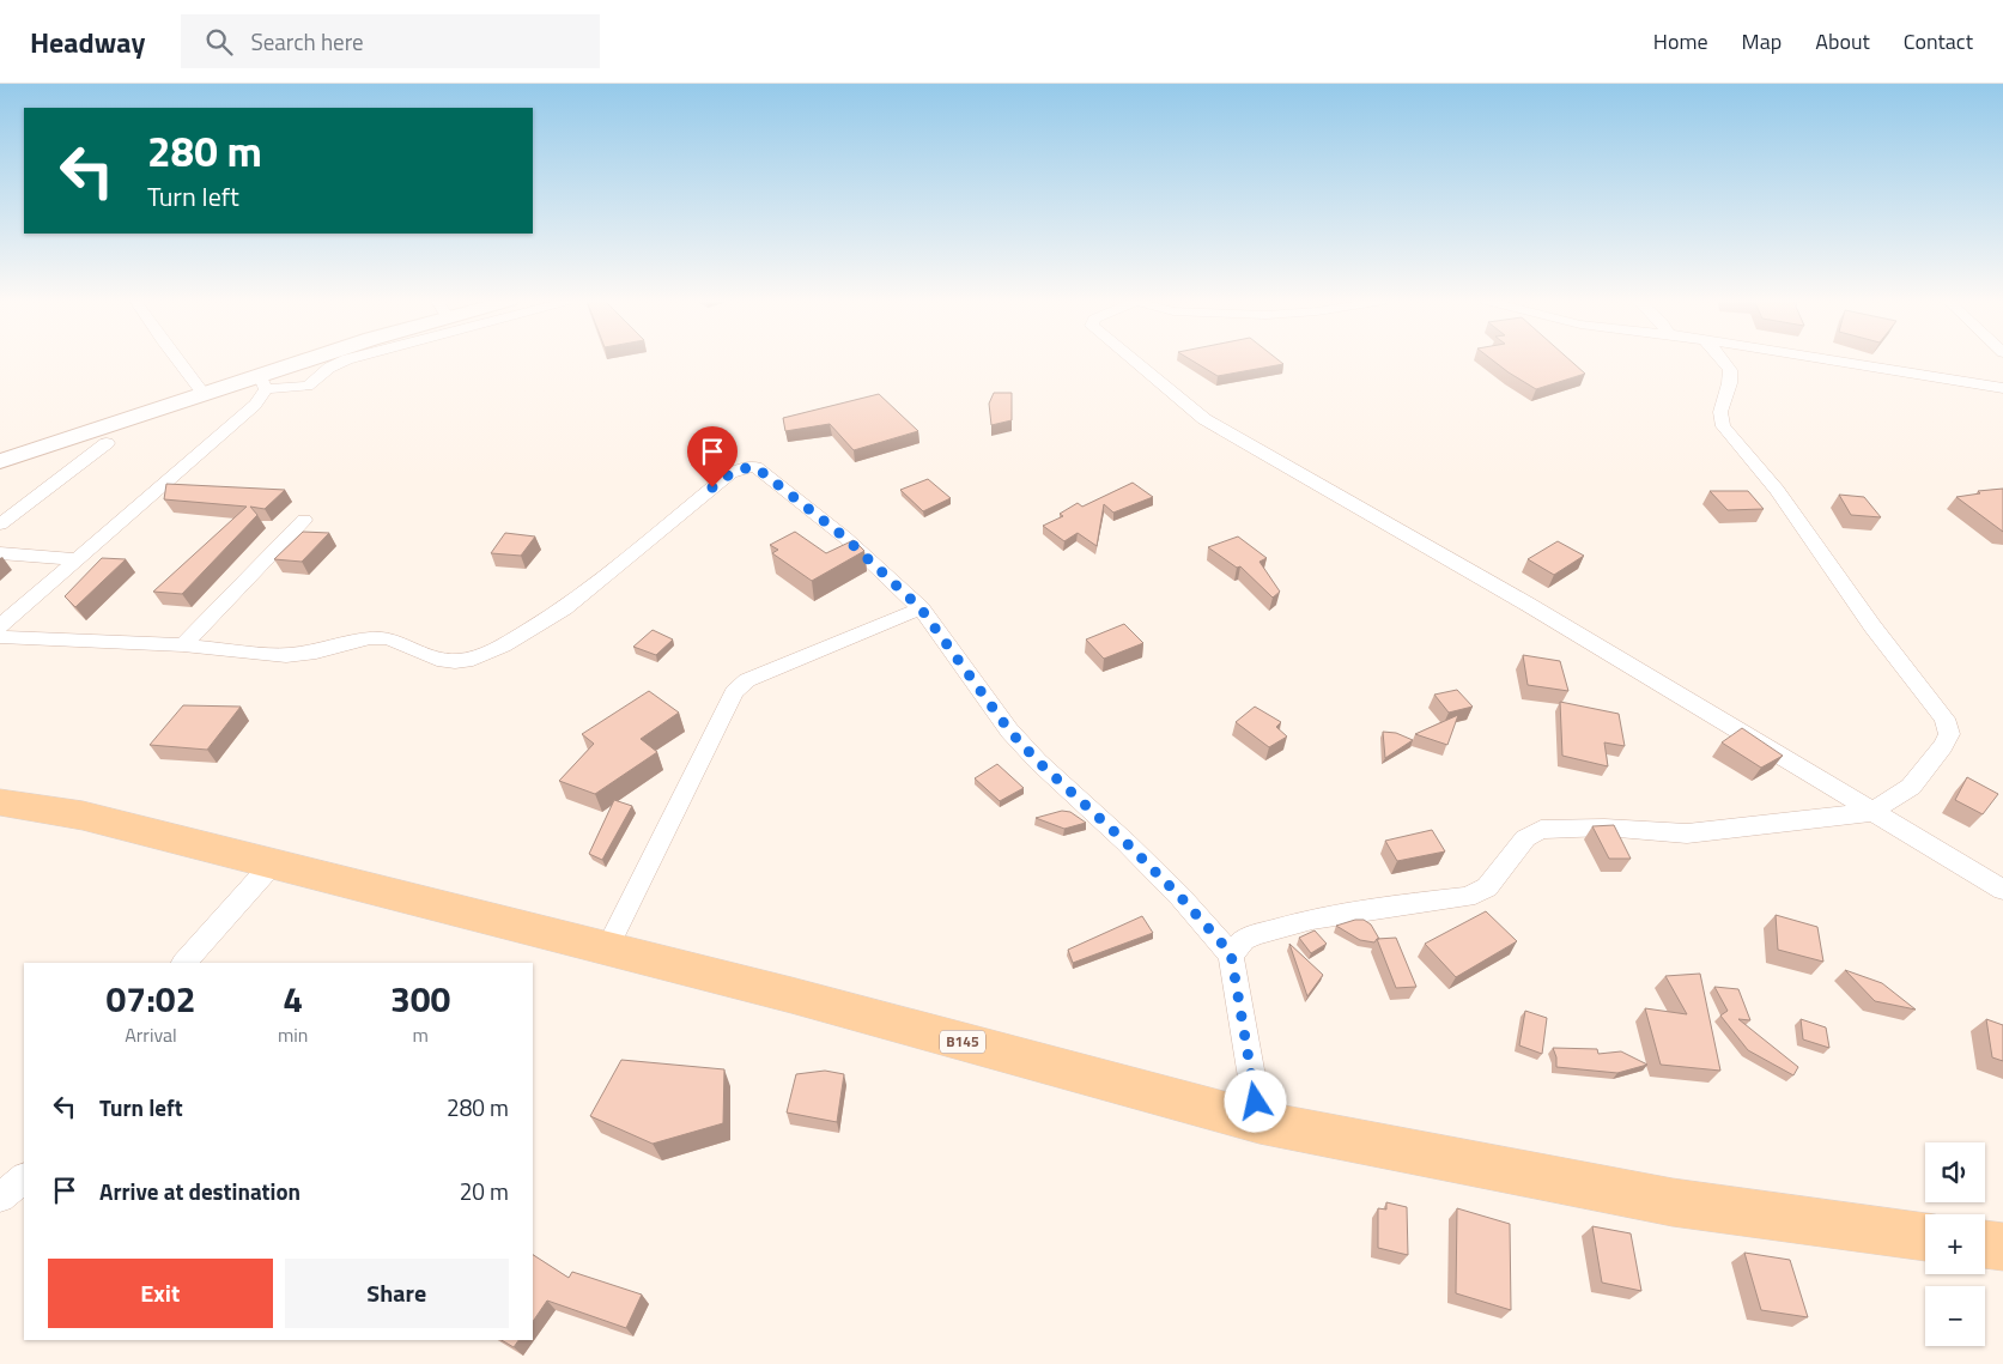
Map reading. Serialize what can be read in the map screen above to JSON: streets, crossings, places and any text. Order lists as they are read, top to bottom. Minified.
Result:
{"streets":{"main road":["B145"]},"page":{"header":"Headway","search":"Search here","nav":["Home","Map","About","Contact"],"turn":["280 m","Turn left"],"eta":["07:02","Arrival","4","min","300","m"],"list":[{"name":"Turn left","value":"280 m"},{"name":"Arrive at destination","value":"20 m"}],"map_buttons":["+","−"],"buttons":["Exit","Share"]}}
